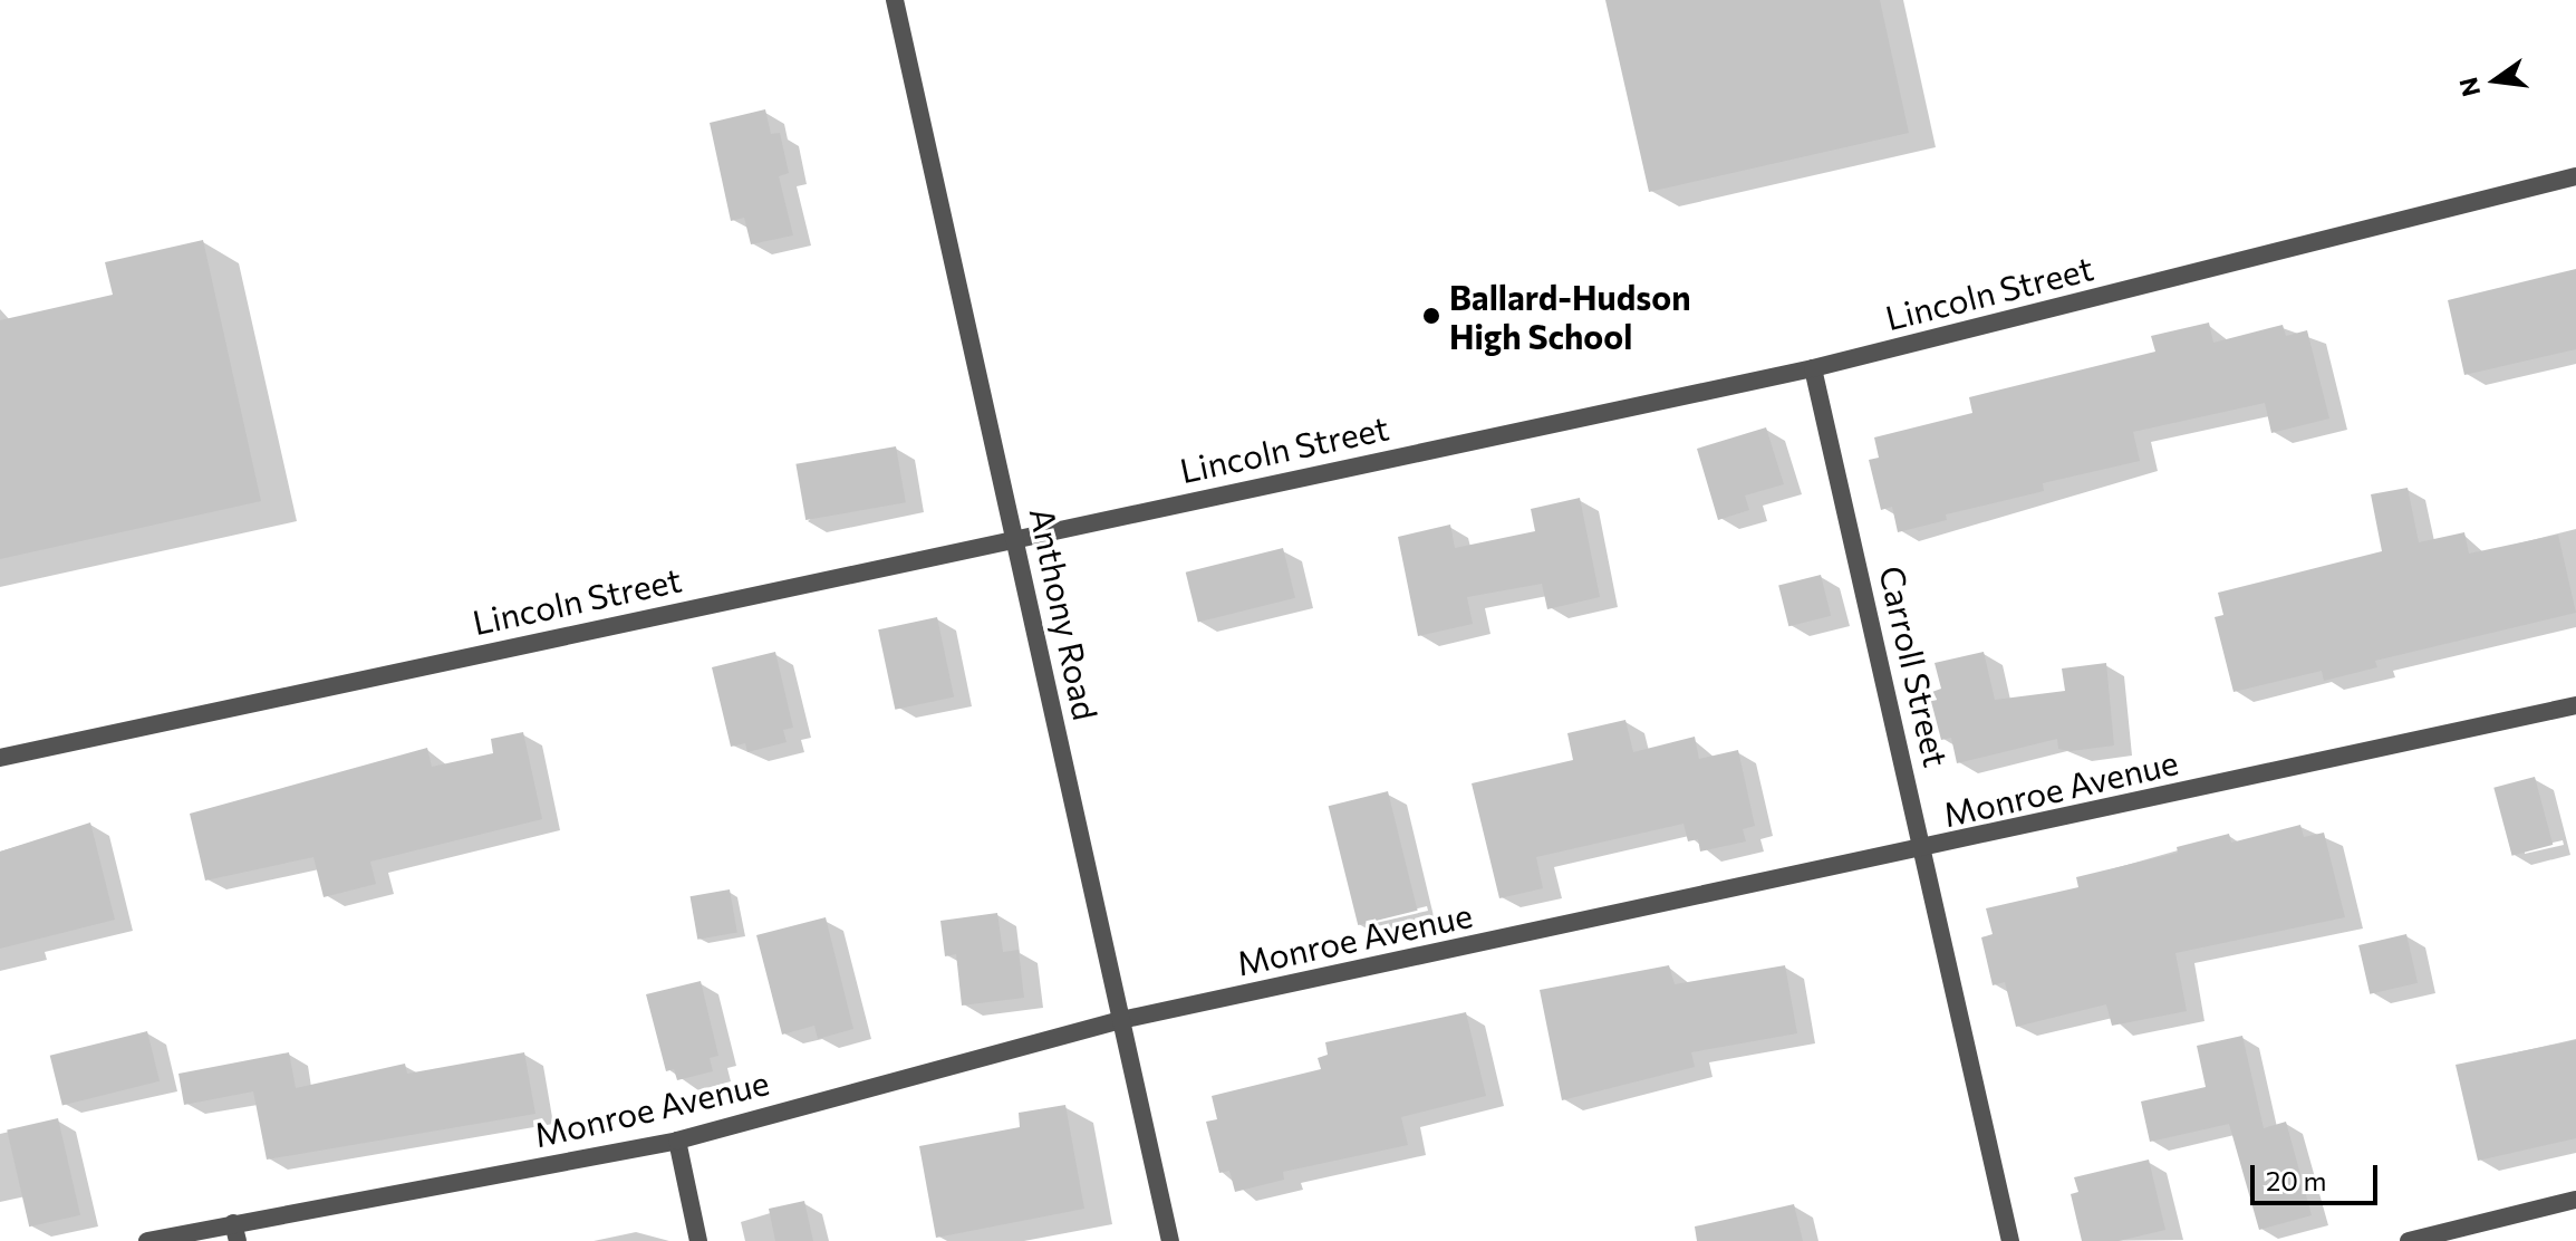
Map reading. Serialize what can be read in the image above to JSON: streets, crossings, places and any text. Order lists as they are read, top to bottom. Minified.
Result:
{"streets":{"street":["Lincoln Street","Anthony Road","Carroll Street","Monroe Avenue"]},"crossings":[["Lincoln Street","Anthony Road"],["Lincoln Street","Carroll Street"],["Anthony Road","Monroe Avenue"],["Carroll Street","Monroe Avenue"]],"places":["Ballard-Hudson High School"],"scale_bar":"20 m","north":"left"}
